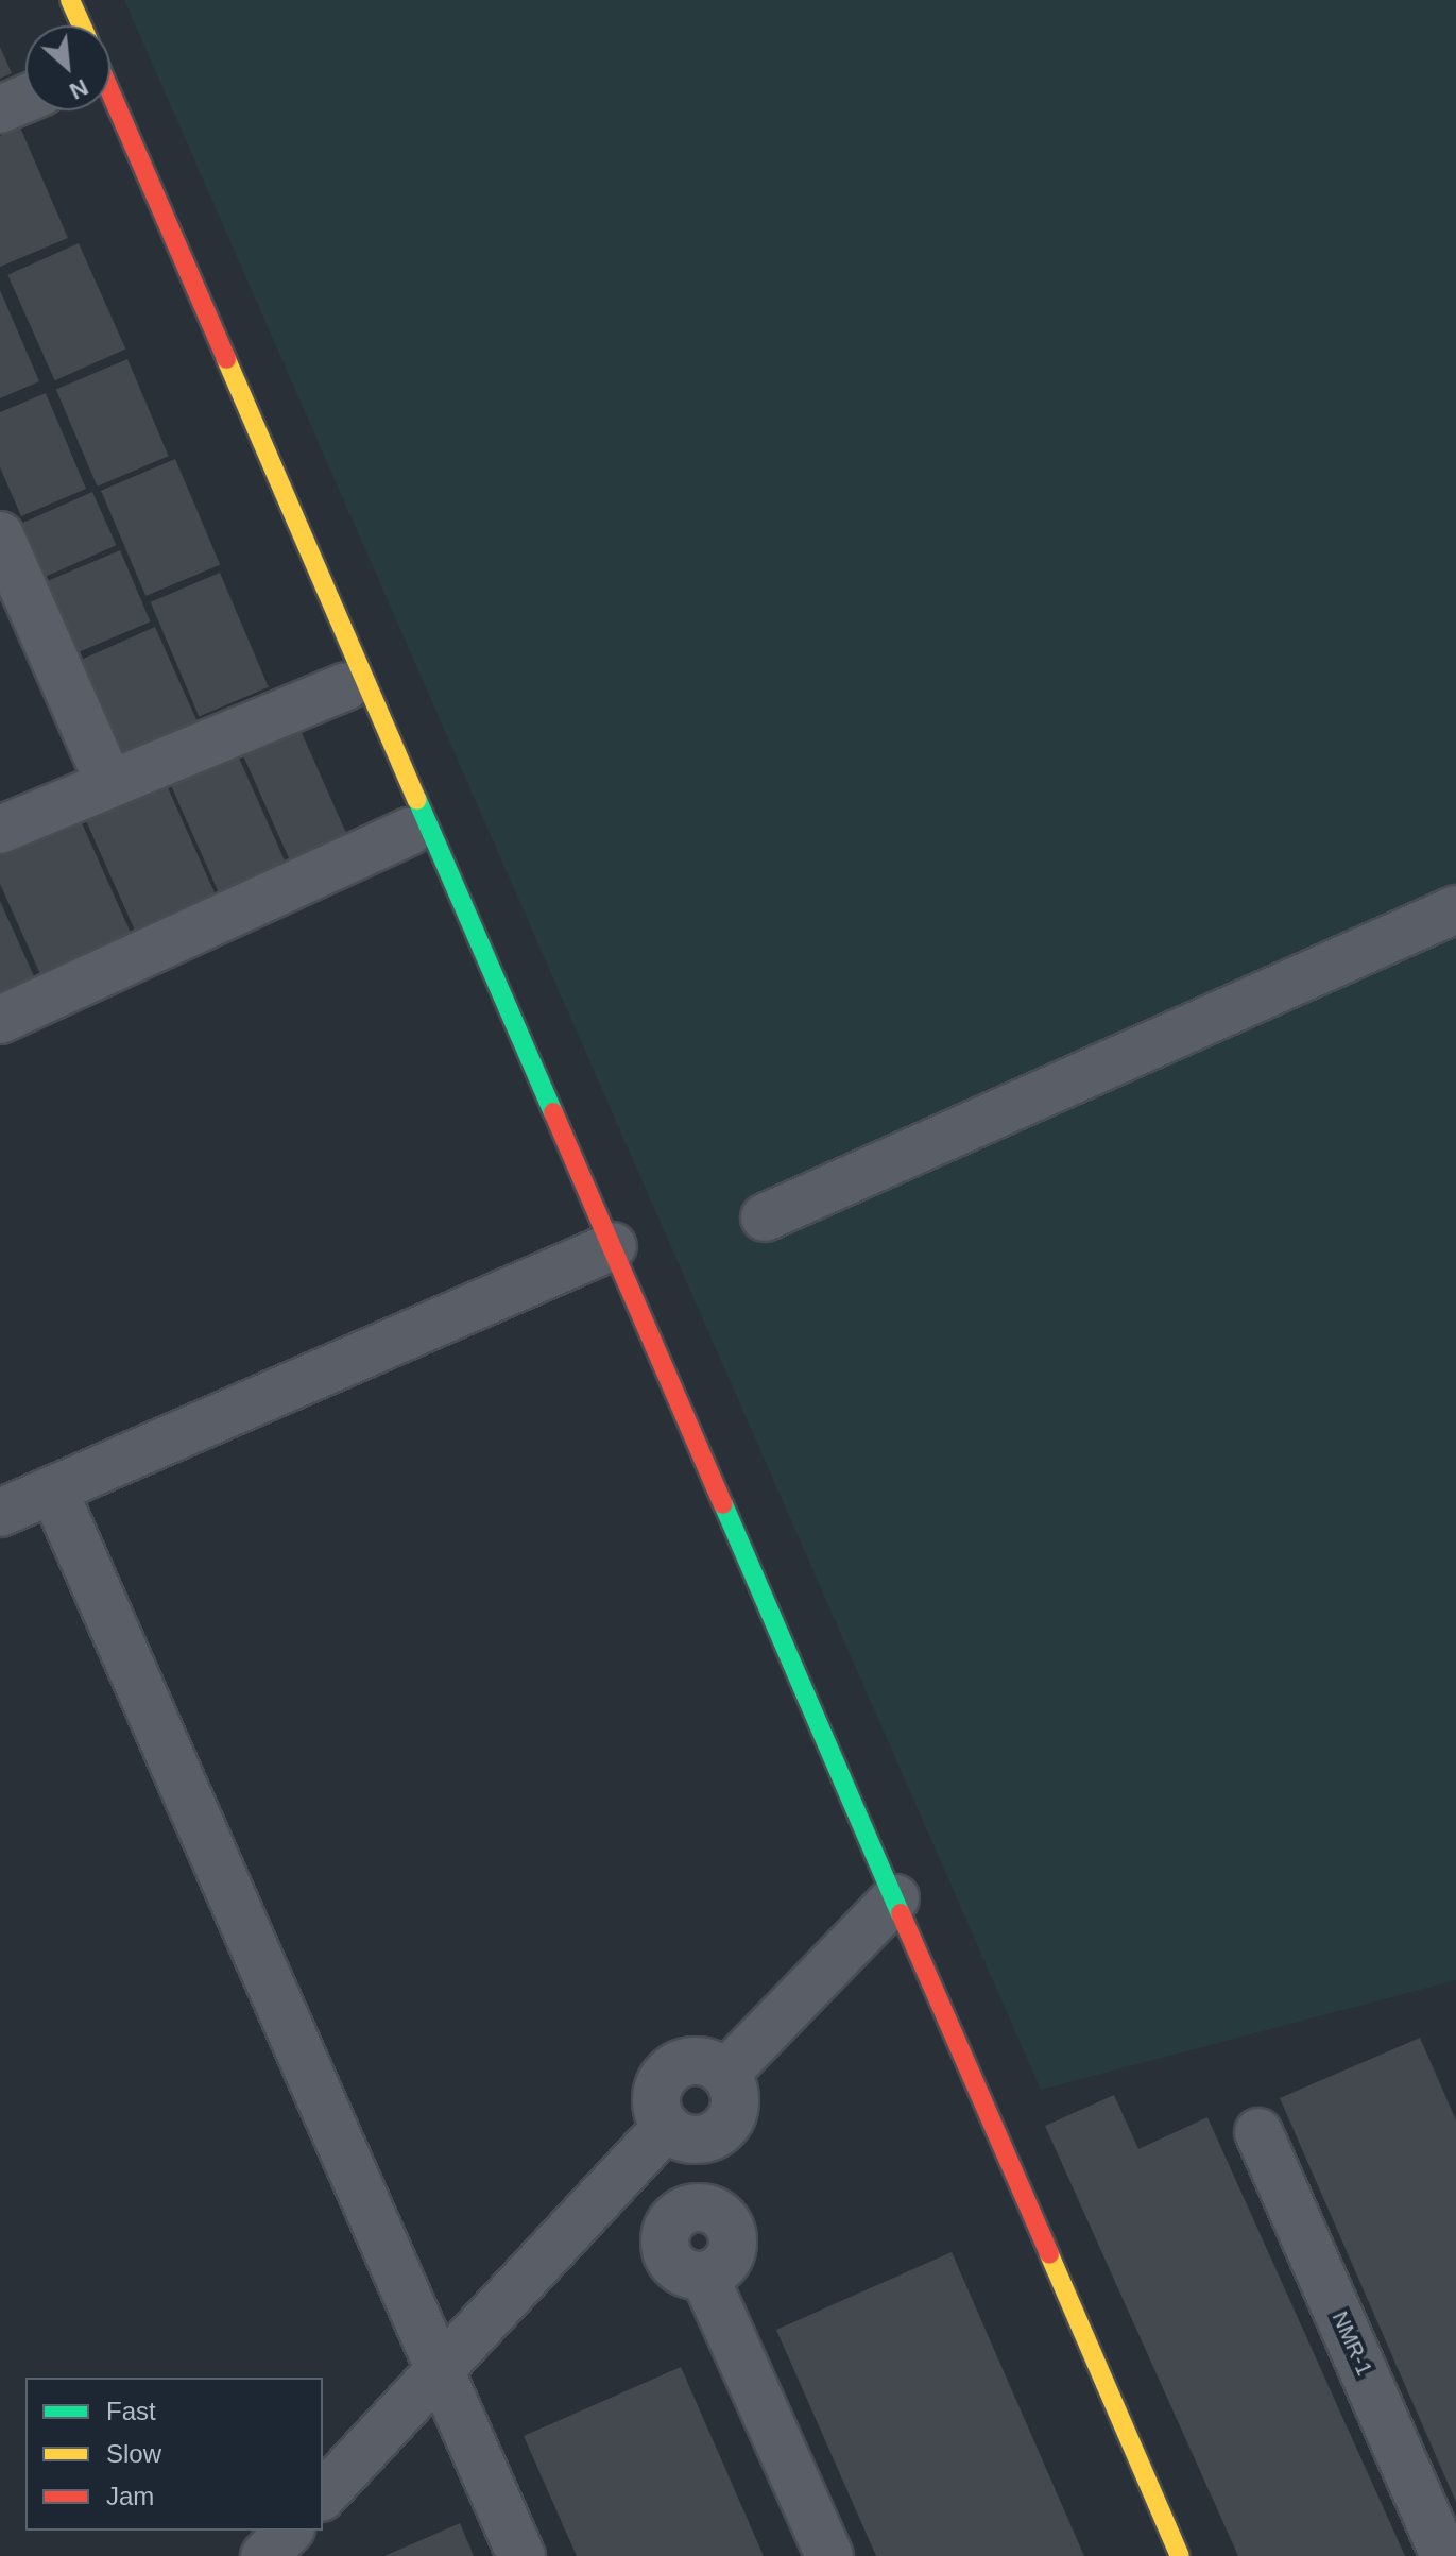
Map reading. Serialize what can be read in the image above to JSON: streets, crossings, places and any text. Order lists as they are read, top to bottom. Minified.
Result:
{"streets":{"street":["NMR-1"]},"legend":["Fast","Slow","Jam"],"north":"bottom right"}
